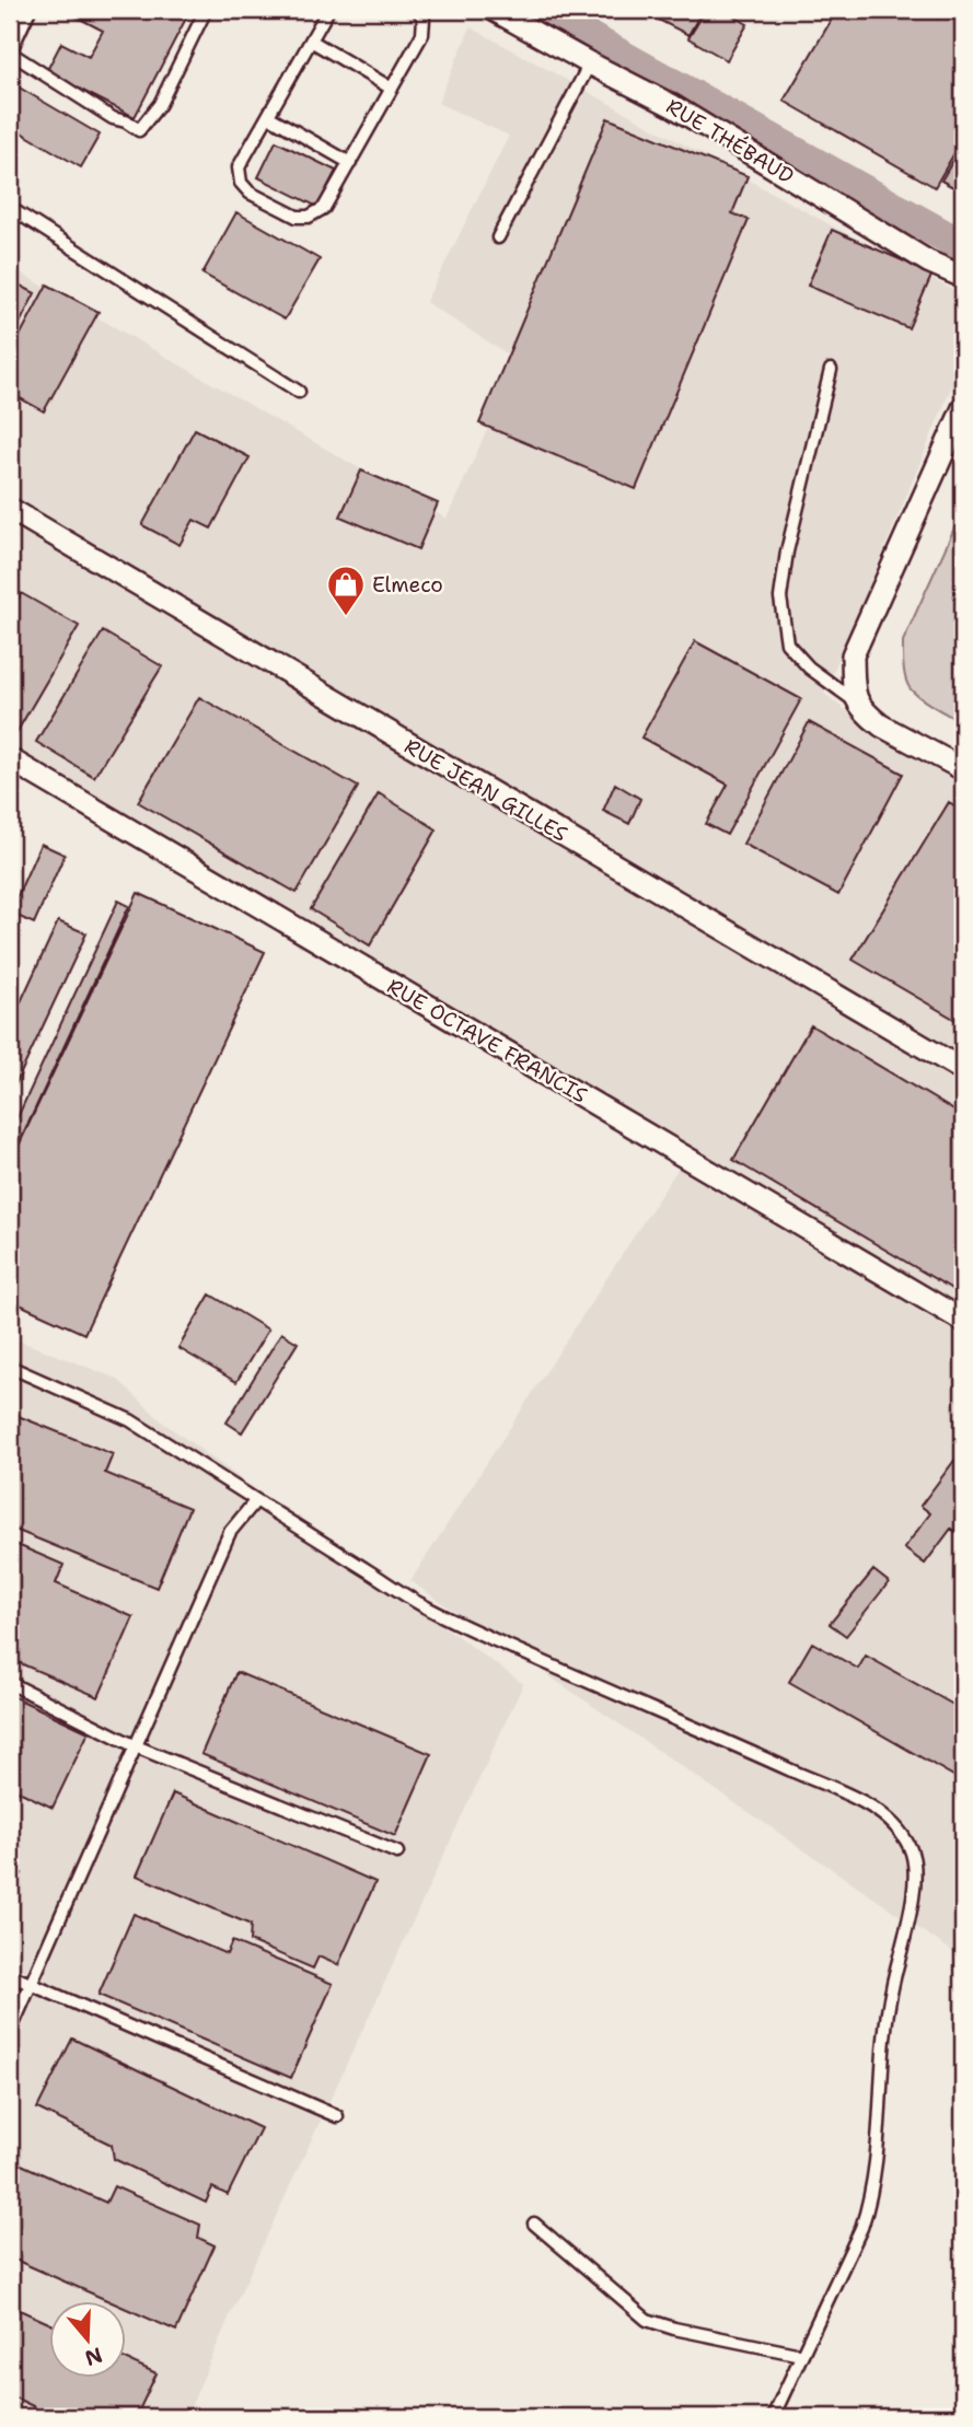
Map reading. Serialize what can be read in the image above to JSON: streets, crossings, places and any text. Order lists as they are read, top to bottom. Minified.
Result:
{"streets":{"street":["RUE THÉBAUD","RUE JEAN GILLES","RUE OCTAVE FRANCIS"]},"places":{"shop":["Elmeco"]},"north":"bottom"}
